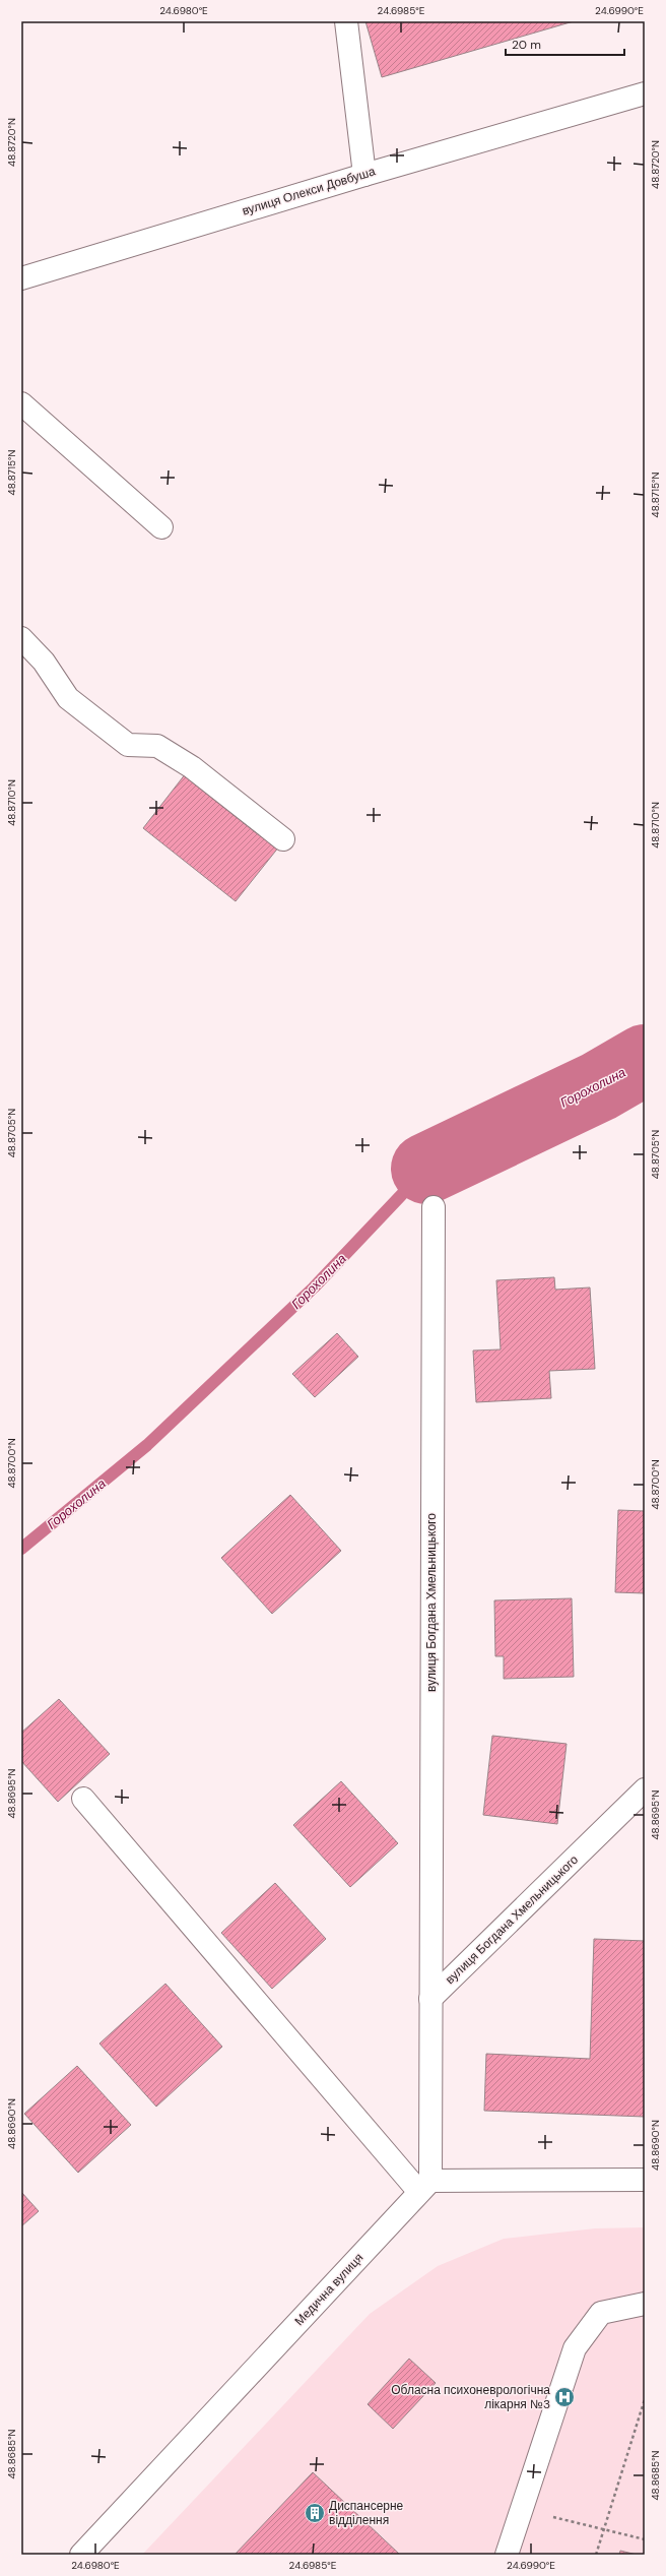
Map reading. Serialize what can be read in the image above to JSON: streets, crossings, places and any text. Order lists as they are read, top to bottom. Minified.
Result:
{"streets":{"street":["вулиця Олекси Довбуша","вулиця Богдана Хмельницького","Медична вулиця"]},"crossings":[["вулиця Богдана Хмельницького","Медична вулиця"]],"water":["Горохолина"],"places":{"hospital":["Обласна психоневрологічна лікарня №3"],"building":["Диспансерне відділення"]},"scale_bar":"20 m","coordinates":["24.6980°E","24.6985°E","24.6990°E","48.8720°N","48.8715°N","48.8710°N","48.8705°N","48.8700°N","48.8695°N","48.8690°N","48.8685°N"]}
